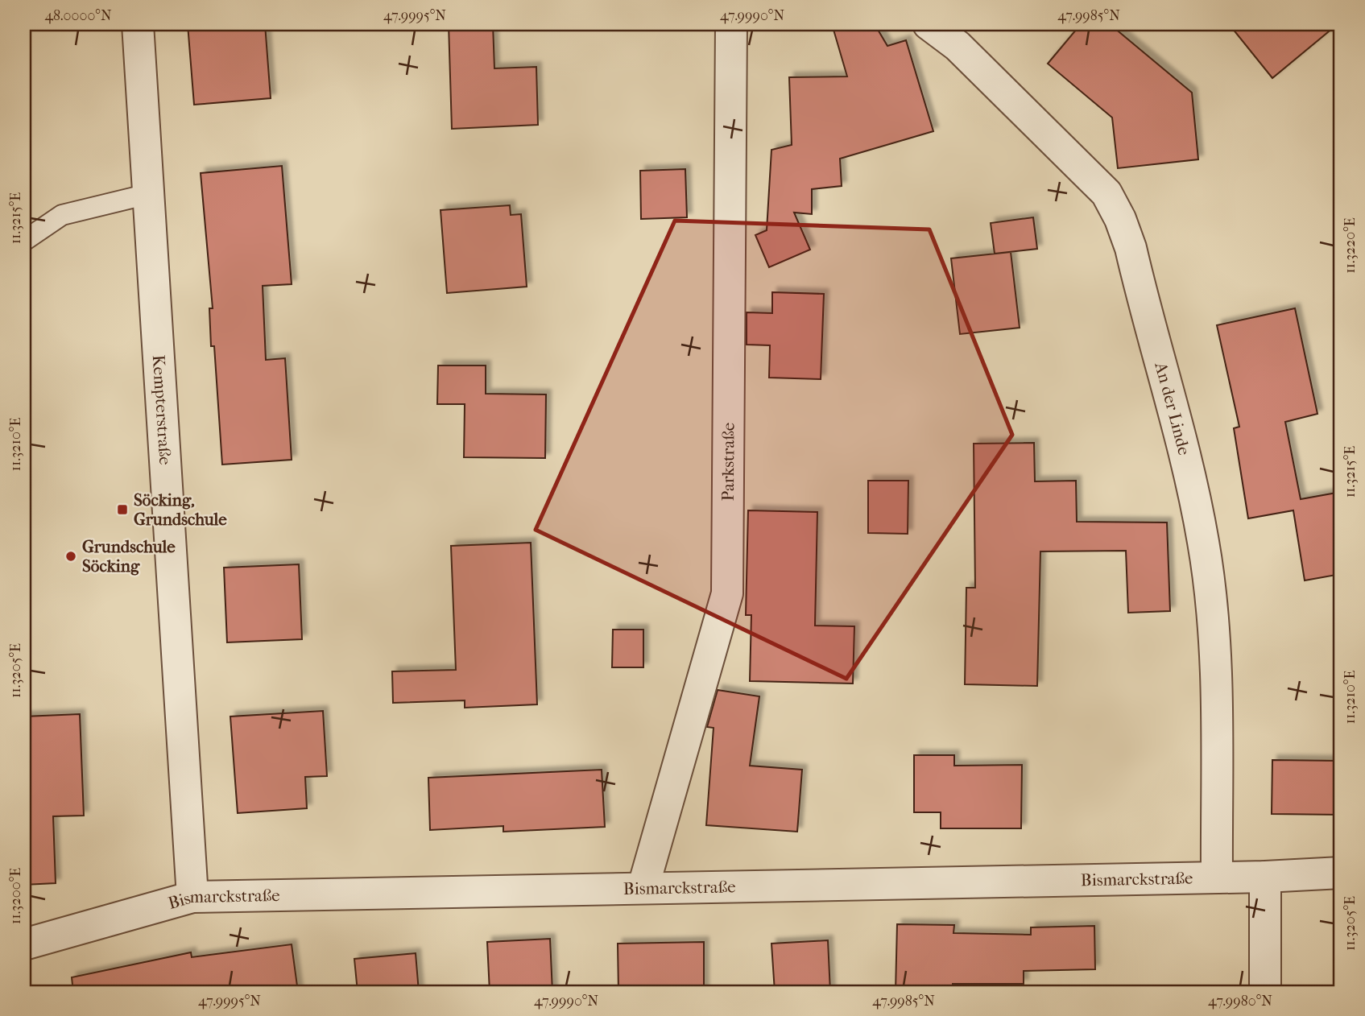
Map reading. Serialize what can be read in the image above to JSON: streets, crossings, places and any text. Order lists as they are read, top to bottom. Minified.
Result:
{"streets":{"street":["An der Linde","Kempterstraße","Parkstraße","Bismarckstraße"]},"crossings":[["An der Linde","Bismarckstraße"],["Kempterstraße","Bismarckstraße"],["Parkstraße","Bismarckstraße"]],"places":{"transit":["Söcking, Grundschule"],"other":["Grundschule Söcking"]},"coordinates":["48.0000°N","47.9995°N","47.9990°N","47.9985°N","11.3215°E","11.3220°E","11.3210°E","11.3205°E","11.3200°E","47.9980°N"]}
